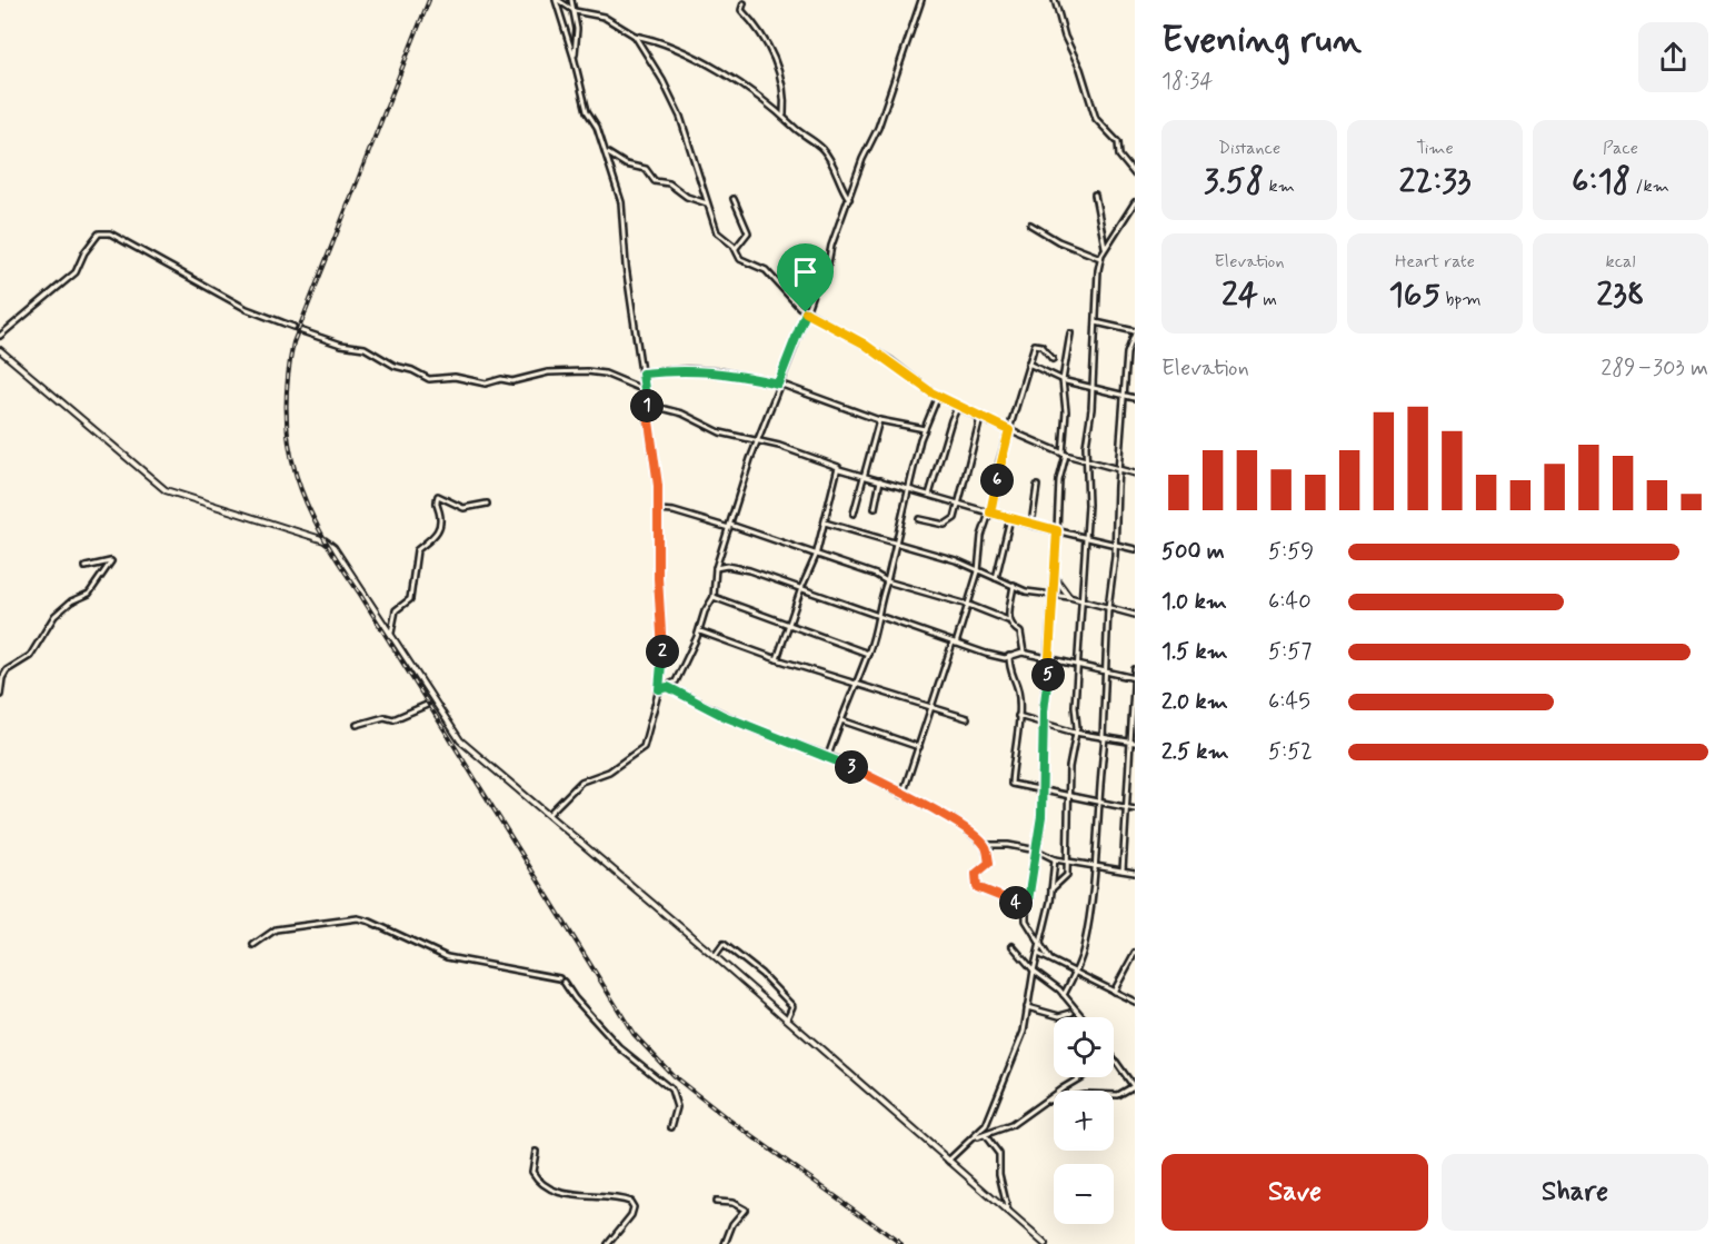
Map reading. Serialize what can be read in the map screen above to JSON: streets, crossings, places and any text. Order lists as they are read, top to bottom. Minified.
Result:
{"page":{"heading":["Evening run","18:34"],"stats":[["Distance","3.58 km"],["Time","22:33"],["Pace","6:18 /km"],["Elevation","24 m"],["Heart rate","165 bpm"],["kcal","238"]],"chart":["Elevation","289–303 m"],"pins":["1","6","2","5","3","4"],"list":[{"name":"500 m","note":"5:59"},{"name":"1.0 km","note":"6:40"},{"name":"1.5 km","note":"5:57"},{"name":"2.0 km","note":"6:45"},{"name":"2.5 km","note":"5:52"}],"map_buttons":["+","−"],"buttons":["Save","Share"]}}
